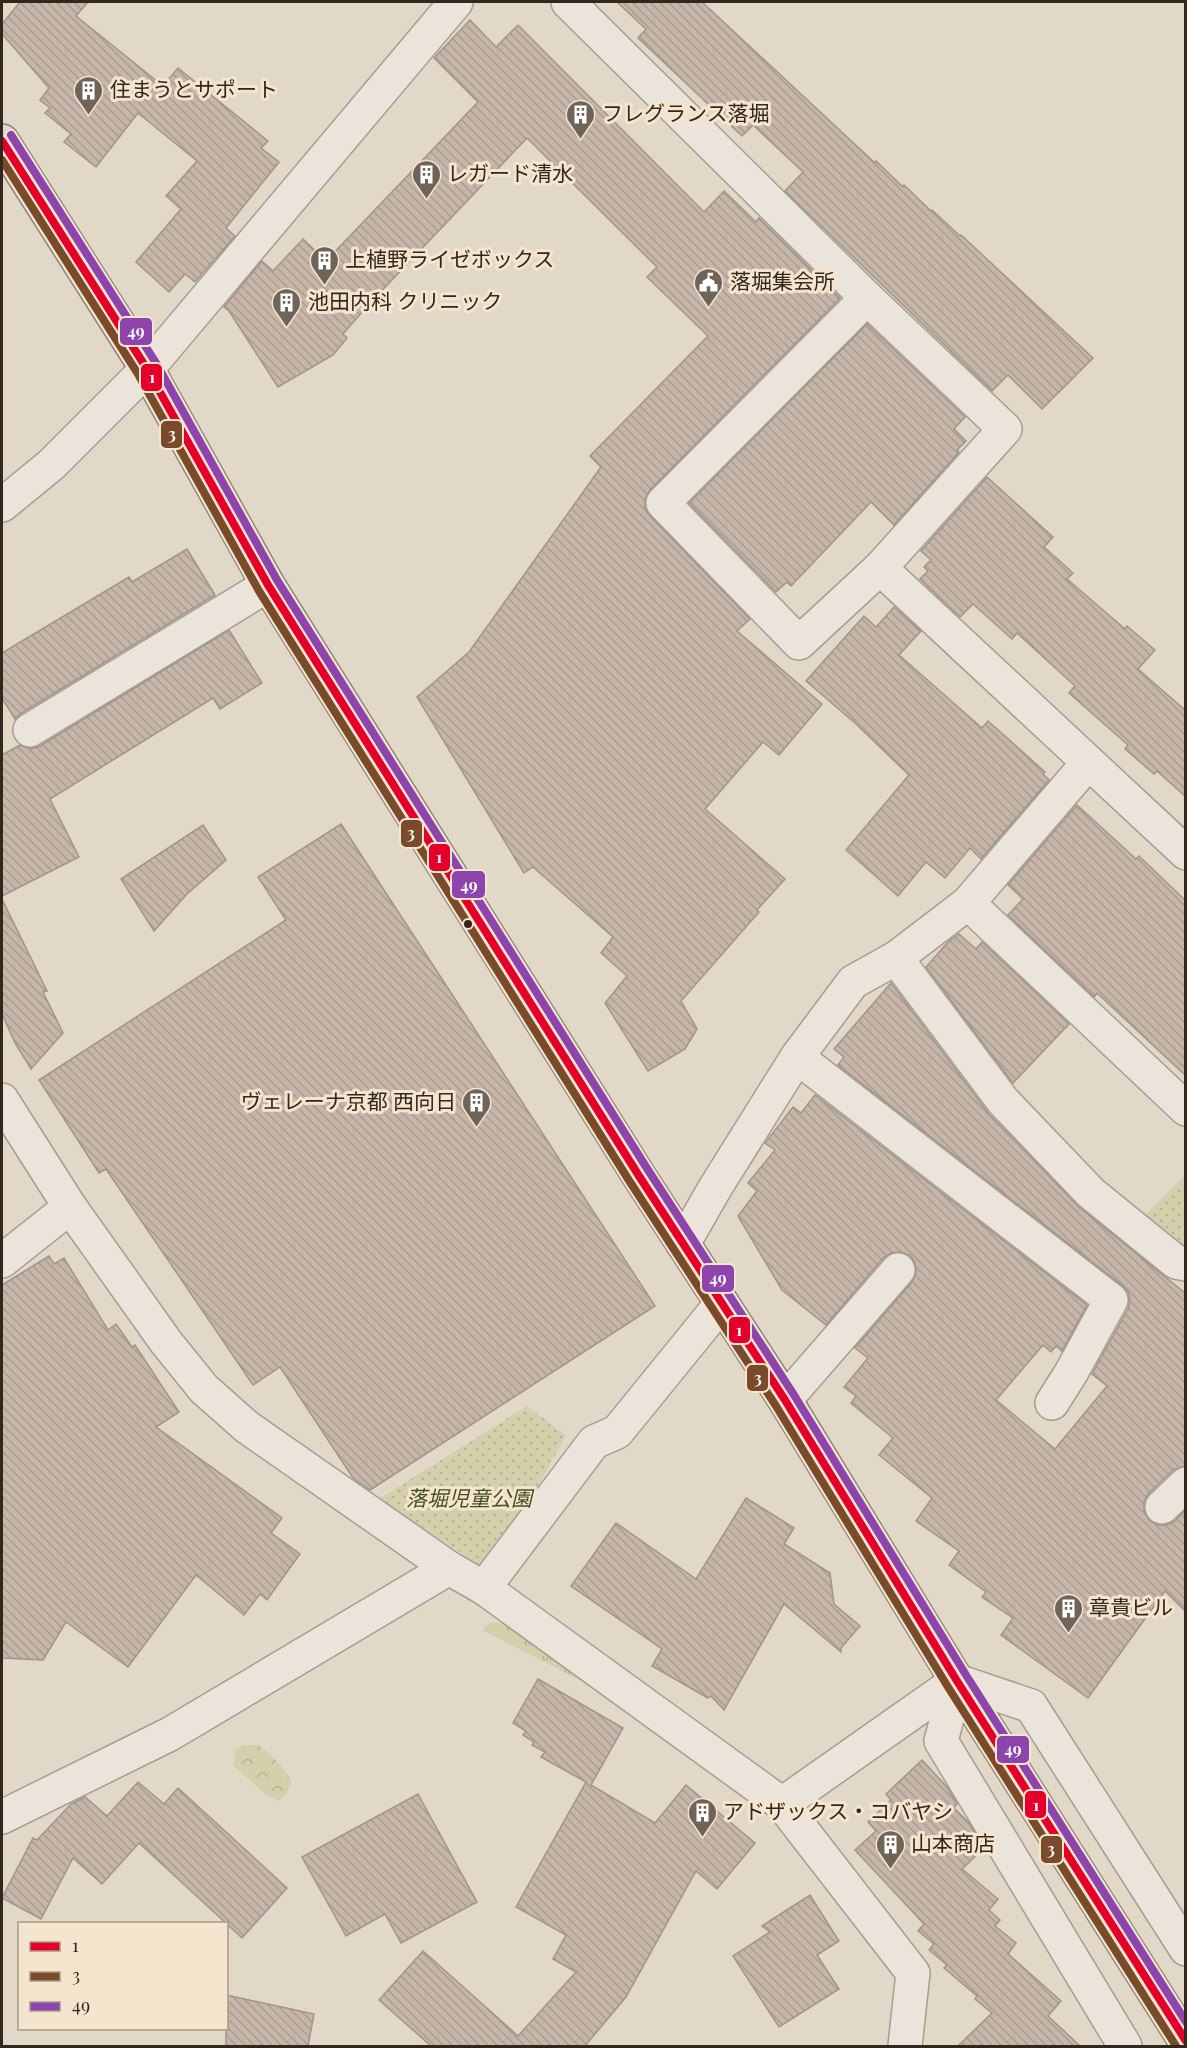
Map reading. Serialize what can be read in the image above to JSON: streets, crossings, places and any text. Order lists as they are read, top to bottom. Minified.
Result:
{"parks":["落堀児童公園"],"places":{"building":["住まうとサポート","フレグランス落堀","レガード清水","上植野ライゼボックス","池田内科 クリニック","ヴェレーナ京都 西向日","章貴ビル","アドザックス・コバヤシ","山本商店"],"public building":["落堀集会所"]},"lines":["transit line 49","transit line 1","transit line 3"],"legend":["1","3","49"]}
